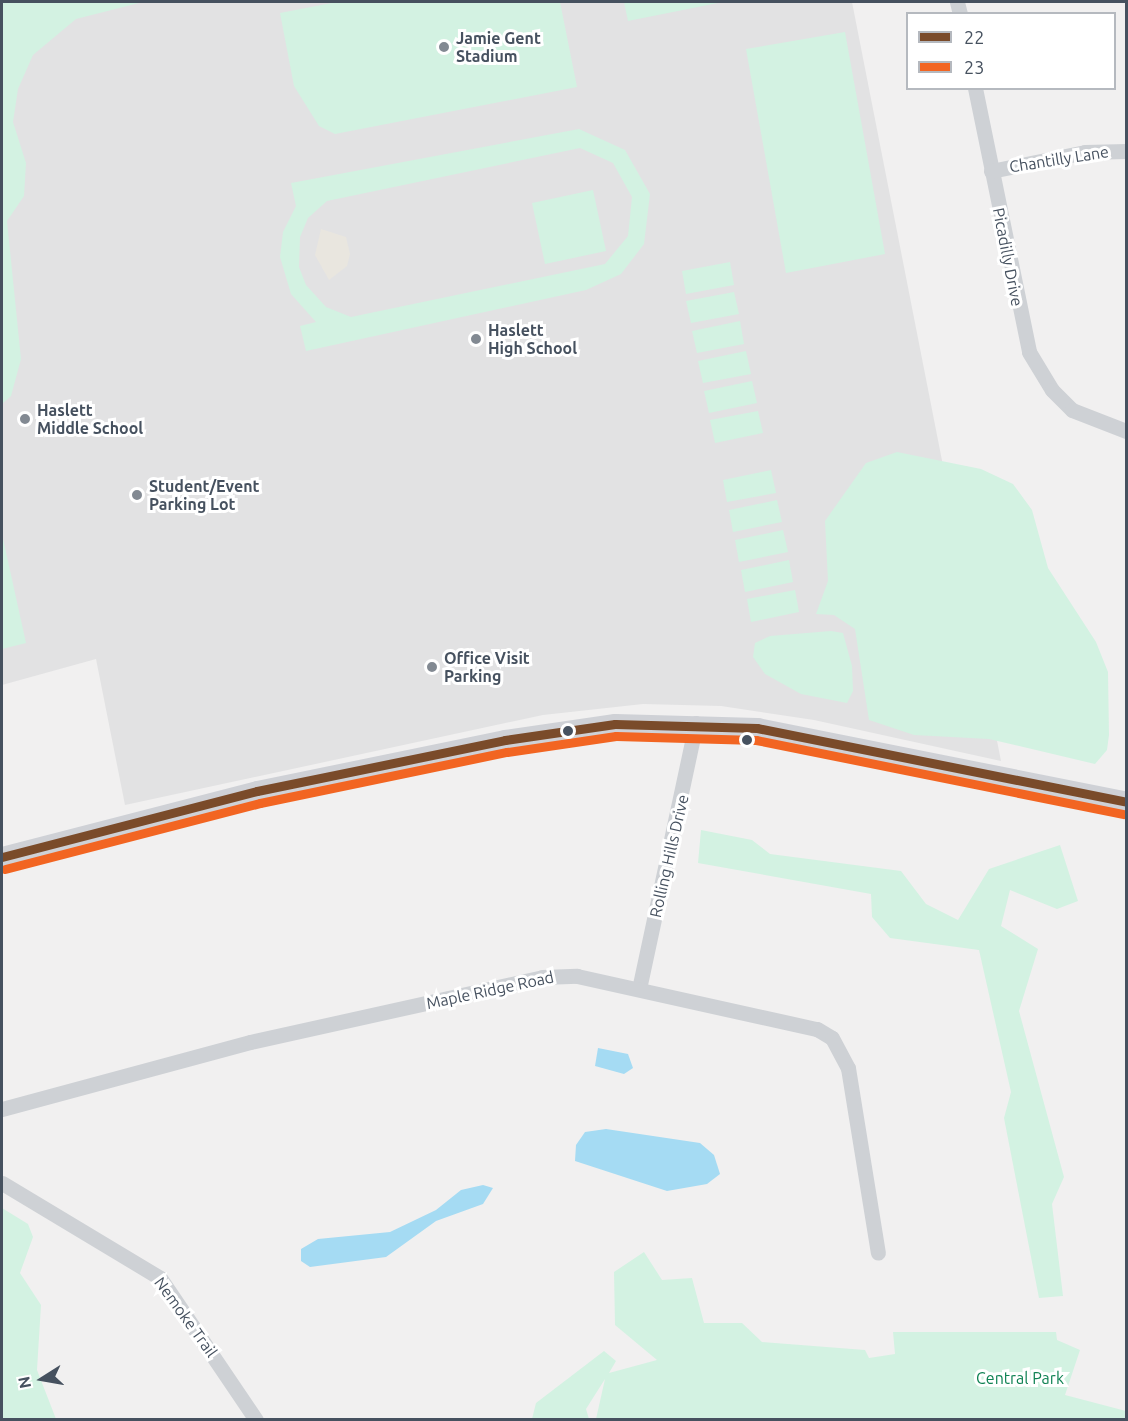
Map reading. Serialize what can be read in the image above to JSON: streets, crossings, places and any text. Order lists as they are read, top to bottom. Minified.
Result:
{"streets":{"street":["Chantilly Lane","Picadilly Drive","Rolling Hills Drive","Maple Ridge Road","Nemoke Trail"]},"crossings":[["Chantilly Lane","Picadilly Drive"],["Rolling Hills Drive","Maple Ridge Road"]],"parks":["Central Park"],"places":["Jamie Gent Stadium","Haslett High School","Haslett Middle School","Student/Event Parking Lot","Office Visit Parking"],"lines":["transit line 22","transit line 23"],"legend":["22","23"],"north":"left"}
